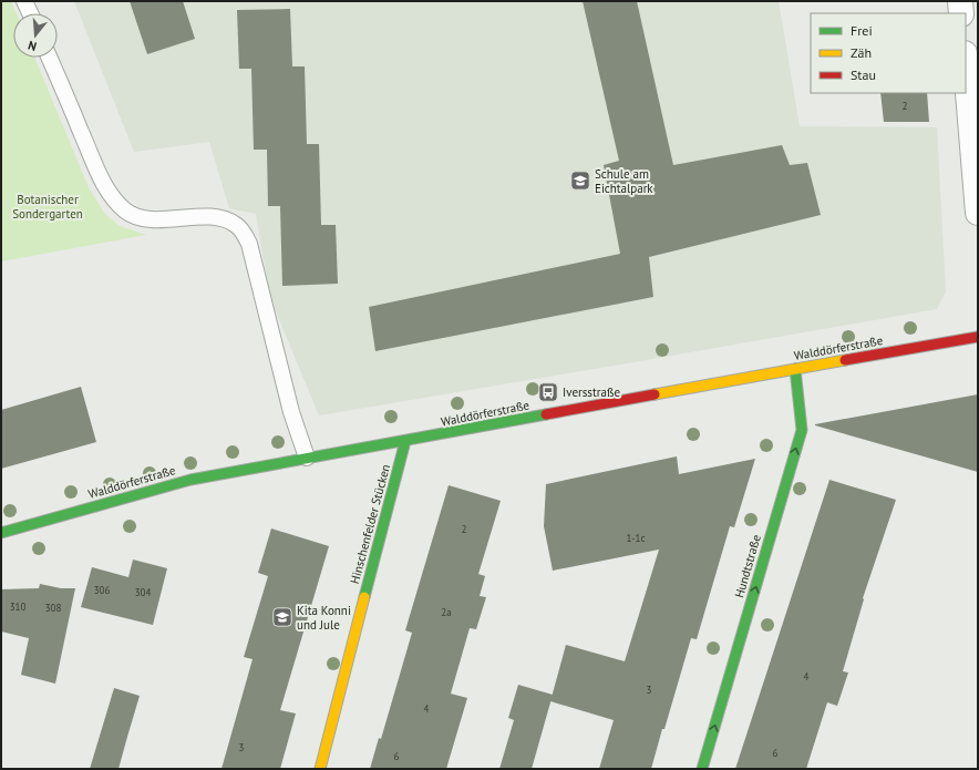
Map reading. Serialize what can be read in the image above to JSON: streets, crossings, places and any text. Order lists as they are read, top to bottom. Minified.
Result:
{"streets":{"street":["Walddörferstraße","Hinschenfelder Stücken","Hundtstraße"]},"crossings":[["Walddörferstraße","Hinschenfelder Stücken"],["Walddörferstraße","Hundtstraße"]],"one_way":["Hundtstraße"],"parks":["Botanischer Sondergarten"],"places":{"school or university":["Schule am Eichtalpark","Kita Konni und Jule"],"bus stop":["Iversstraße"]},"house_numbers":["2","2","1-1c","306","304","310","308","2a","4","3","4","3","6","6"],"legend":["Frei","Zäh","Stau"],"north":"bottom"}
